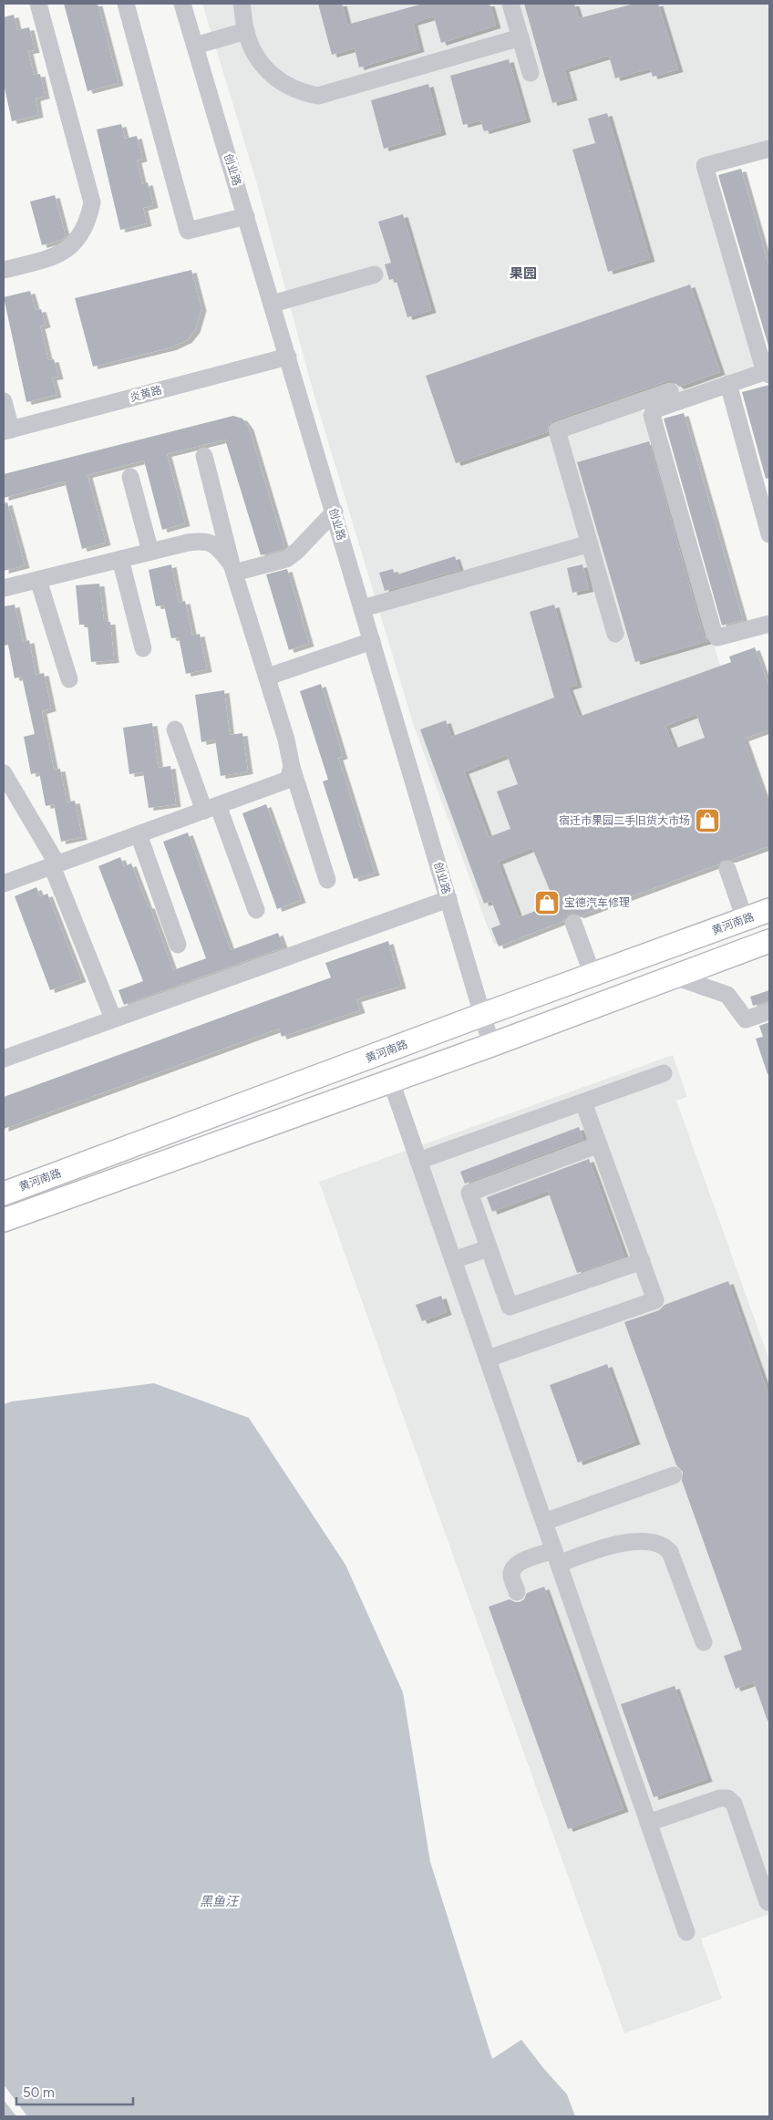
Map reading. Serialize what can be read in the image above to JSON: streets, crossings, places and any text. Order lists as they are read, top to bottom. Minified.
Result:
{"streets":{"main road":["黄河南路"],"street":["创业路","炎黄路"]},"crossings":[["创业路","炎黄路"],["创业路","黄河南路"]],"districts":["果园"],"water":["黑鱼汪"],"places":{"shop":["宿迁市果园二手旧货大市场","宝德汽车修理"]},"scale_bar":"50 m"}
